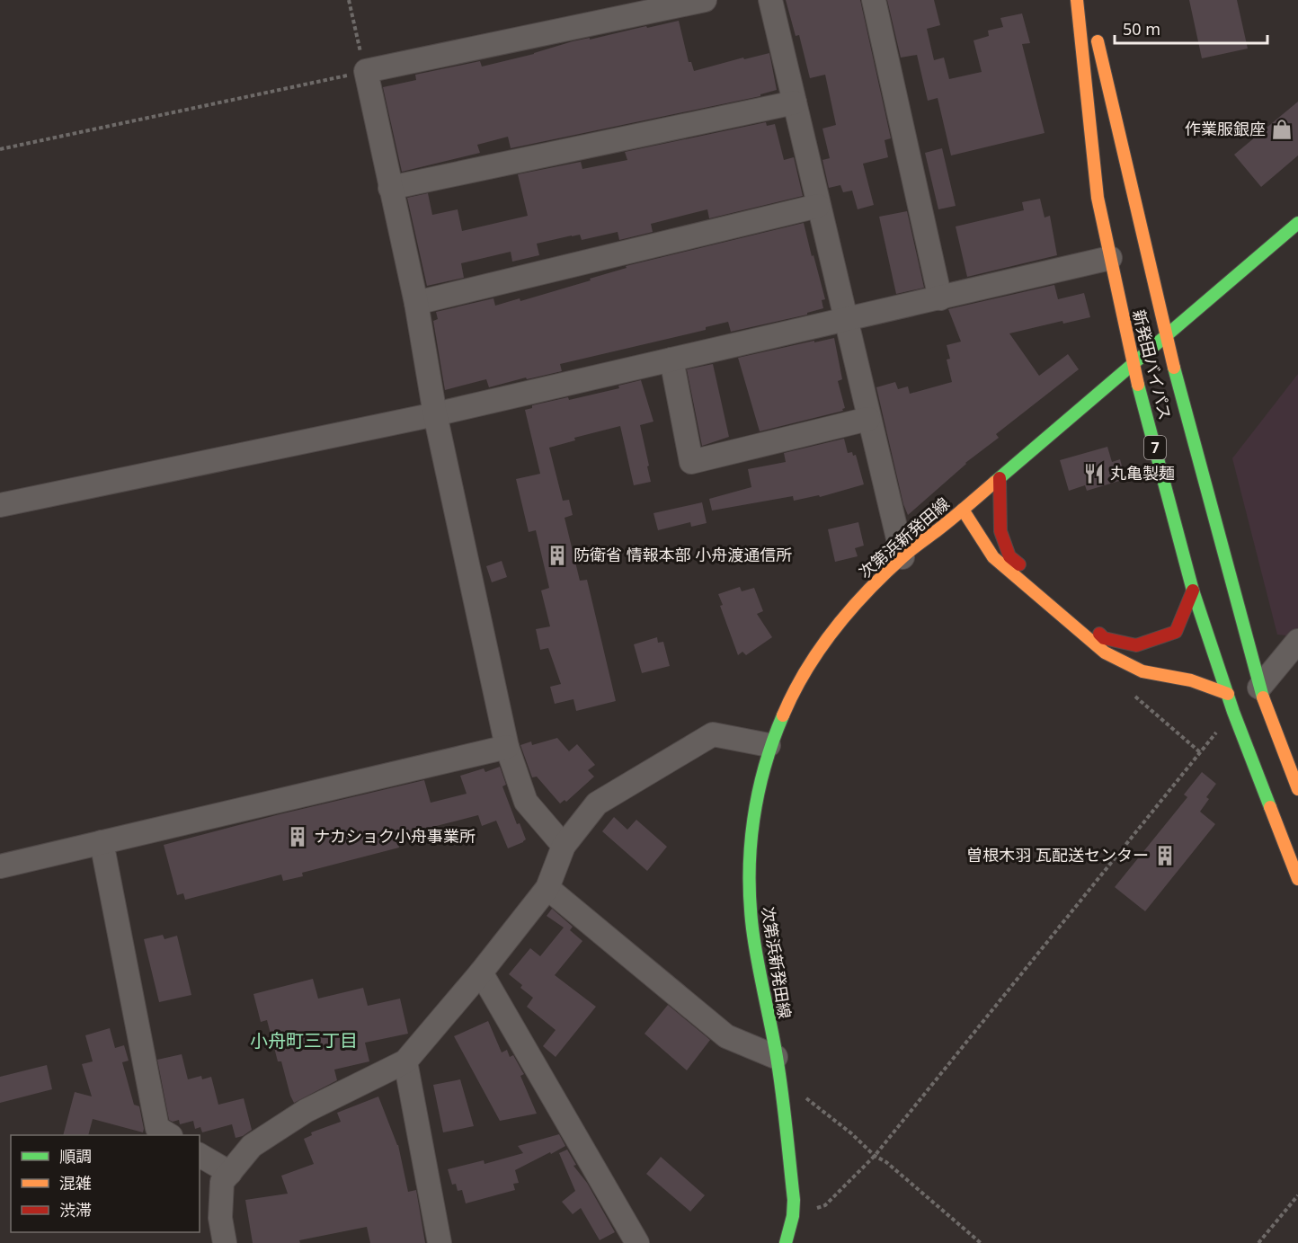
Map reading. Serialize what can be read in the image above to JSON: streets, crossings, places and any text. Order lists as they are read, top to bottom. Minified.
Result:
{"streets":{"main road":["新発田バイパス","7","次第浜新発田線"]},"crossings":[["新発田バイパス","次第浜新発田線"]],"districts":["小舟町三丁目"],"places":{"shop":["作業服銀座"],"restaurant":["丸亀製麺"],"building":["防衛省 情報本部 小舟渡通信所","ナカショク小舟事業所","曽根木羽 瓦配送センター"]},"legend":["順調","混雑","渋滞"],"scale_bar":"50 m"}
